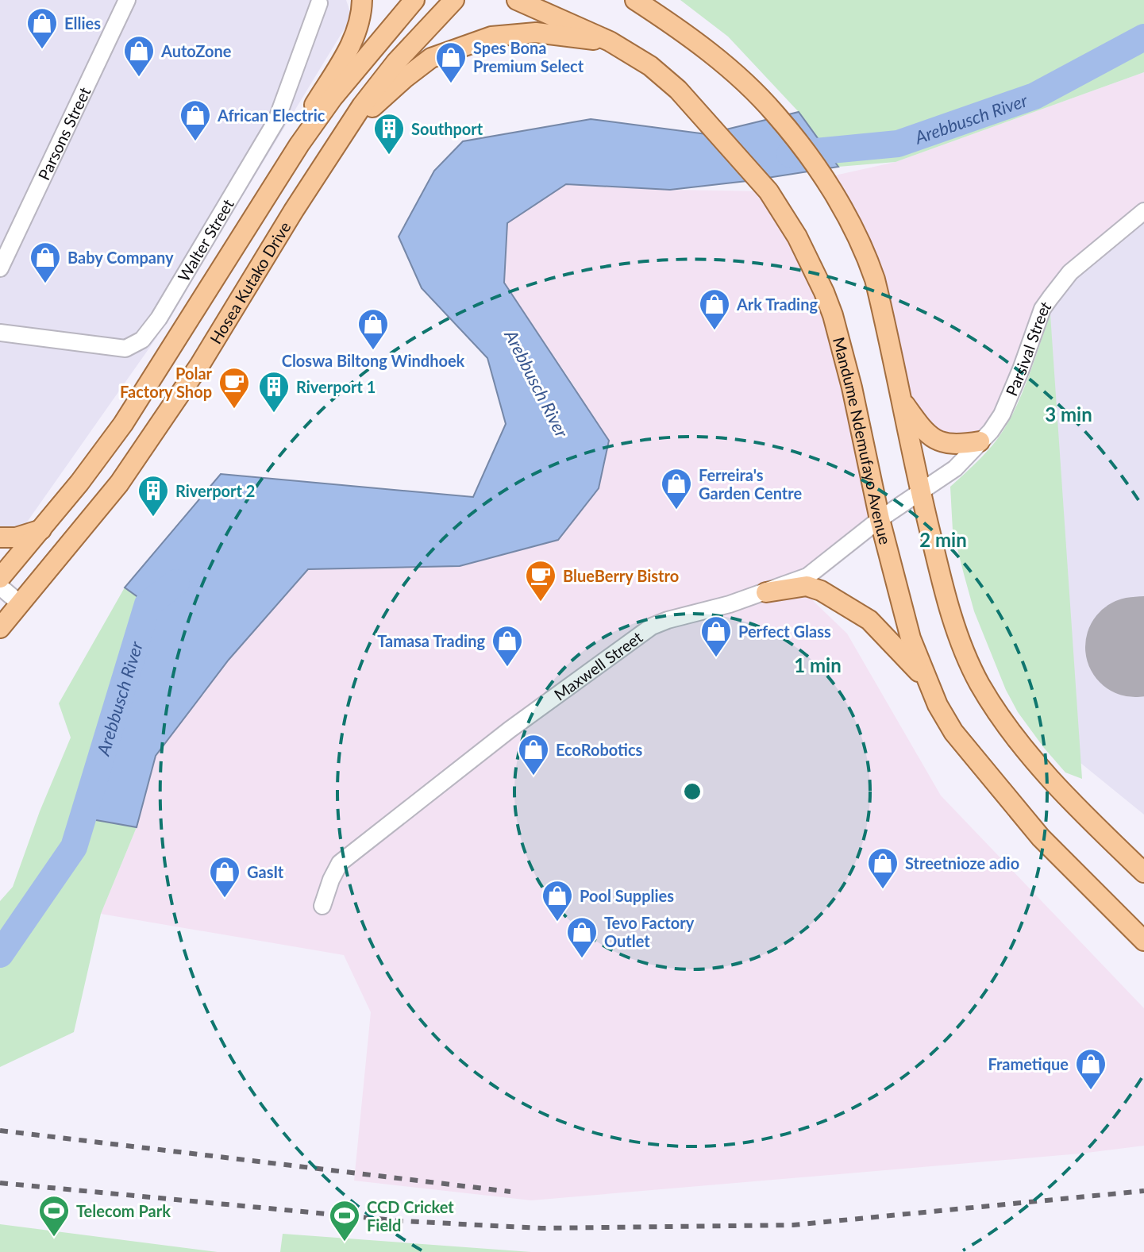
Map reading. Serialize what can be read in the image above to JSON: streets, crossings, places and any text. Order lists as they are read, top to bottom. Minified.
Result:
{"streets":{"main road":["Hosea Kutako Drive","Mandume Ndemufayo Avenue"],"street":["Parsons Street","Walter Street","Parsival Street","Maxwell Street"]},"crossings":[["Parsival Street","Maxwell Street"],["Mandume Ndemufayo Avenue","Maxwell Street"]],"water":["Arebbusch River"],"places":{"shop":["Ellies","AutoZone","Spes Bona Premium Select","African Electric","Baby Company","Ark Trading","Closwa Biltong Windhoek","Ferreira's Garden Centre","Perfect Glass","Tamasa Trading","EcoRobotics","Streetnioze adio","GasIt","Pool Supplies","Tevo Factory Outlet","Frametique"],"building":["Southport","Riverport 1","Riverport 2"],"cafe":["Polar Factory Shop","BlueBerry Bistro"],"sports":["Telecom Park","CCD Cricket Field"]},"rings":["3 min","2 min","1 min"]}
